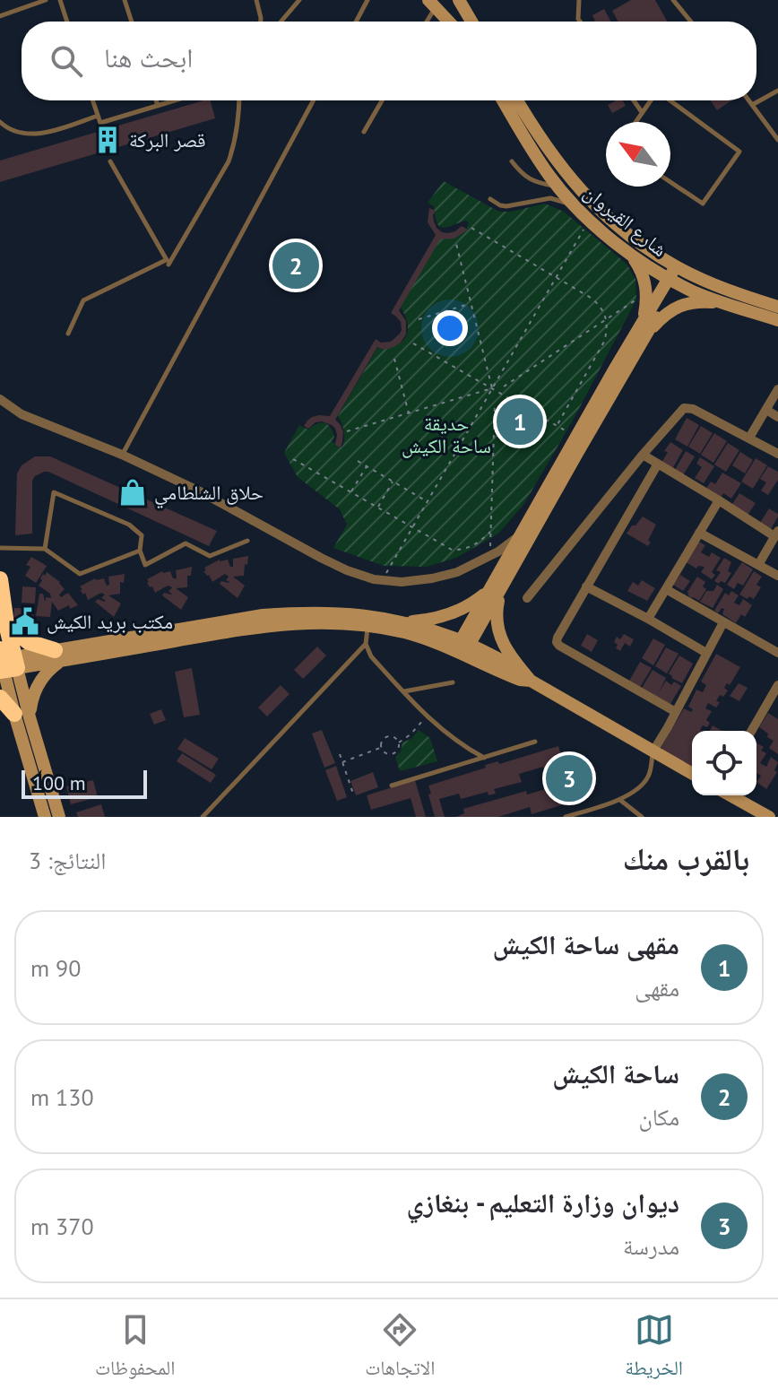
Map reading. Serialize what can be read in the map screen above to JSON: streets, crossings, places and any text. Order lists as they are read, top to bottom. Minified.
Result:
{"streets":{"main road":["شارع القيروان"]},"parks":["حديقة ساحة الكيش"],"places":{"building":["قصر البركة"],"shop":["حلاق الشلطامي"],"public building":["مكتب بريد الكيش"]},"scale_bar":"100 m","north":"top left","page":{"search":"ابحث هنا","pins":["2","1","3"],"scale":"100 m","heading":["بالقرب منك","النتائج: 3"],"list":[{"mark":"1","name":"مقهى ساحة الكيش","note":"مقهى","value":"90 m"},{"mark":"2","name":"ساحة الكيش","note":"مكان","value":"130 m"},{"mark":"3","name":"ديوان وزارة التعليم - بنغازي","note":"مدرسة","value":"370 m"}],"nav":["الخريطة","الاتجاهات","المحفوظات"]}}
